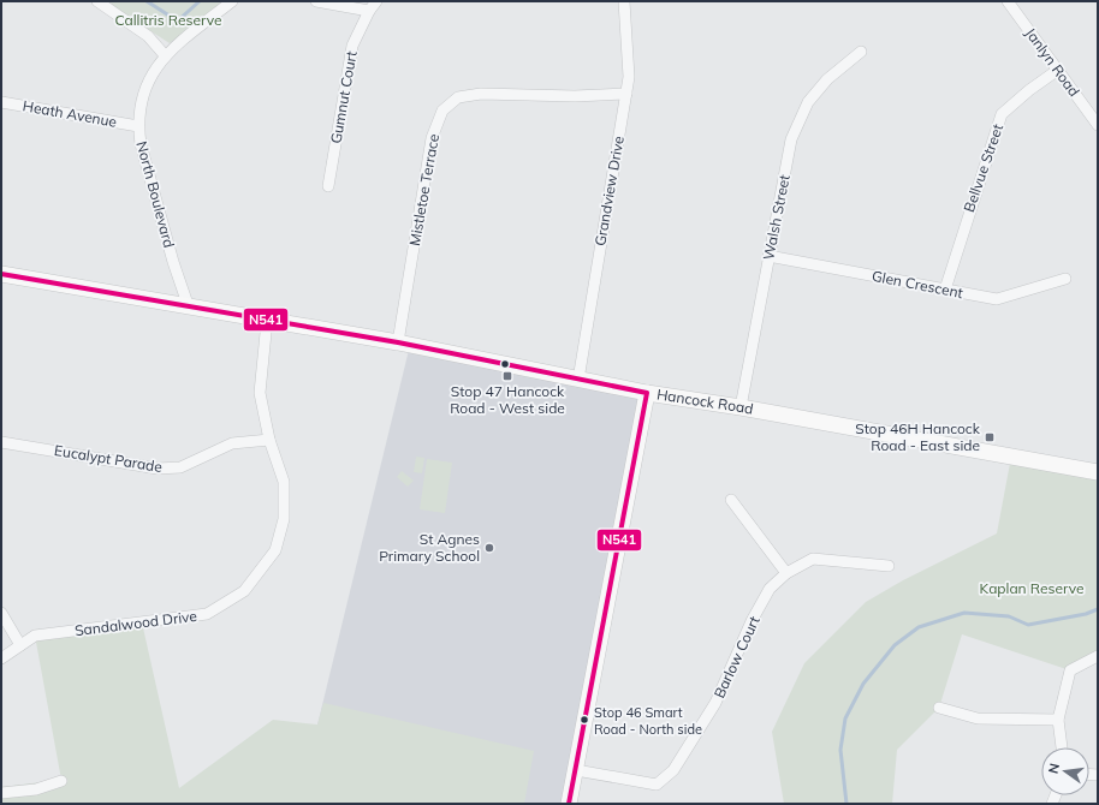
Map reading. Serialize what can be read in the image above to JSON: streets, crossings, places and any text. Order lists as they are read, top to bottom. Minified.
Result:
{"streets":{"main road":["Hancock Road"],"street":["Janlyn Road","Gumnut Court","Heath Avenue","Bellvue Street","Mistletoe Terrace","Grandview Drive","North Boulevard","Walsh Street","Glen Crescent","Eucalypt Parade","Sandalwood Drive","Barlow Court"]},"crossings":[["Janlyn Road","Bellvue Street"],["Heath Avenue","North Boulevard"],["Bellvue Street","Glen Crescent"],["Mistletoe Terrace","Grandview Drive"],["Mistletoe Terrace","Hancock Road"],["Grandview Drive","Hancock Road"],["North Boulevard","Hancock Road"],["Walsh Street","Glen Crescent"],["Walsh Street","Hancock Road"],["Hancock Road","Sandalwood Drive"],["Eucalypt Parade","Sandalwood Drive"]],"parks":["Callitris Reserve","Kaplan Reserve"],"places":{"transit":["Stop 47 Hancock Road - West side","Stop 46H Hancock Road - East side"],"other":["St Agnes Primary School","Stop 46 Smart Road - North side"]},"lines":["transit line N541"],"north":"left"}
